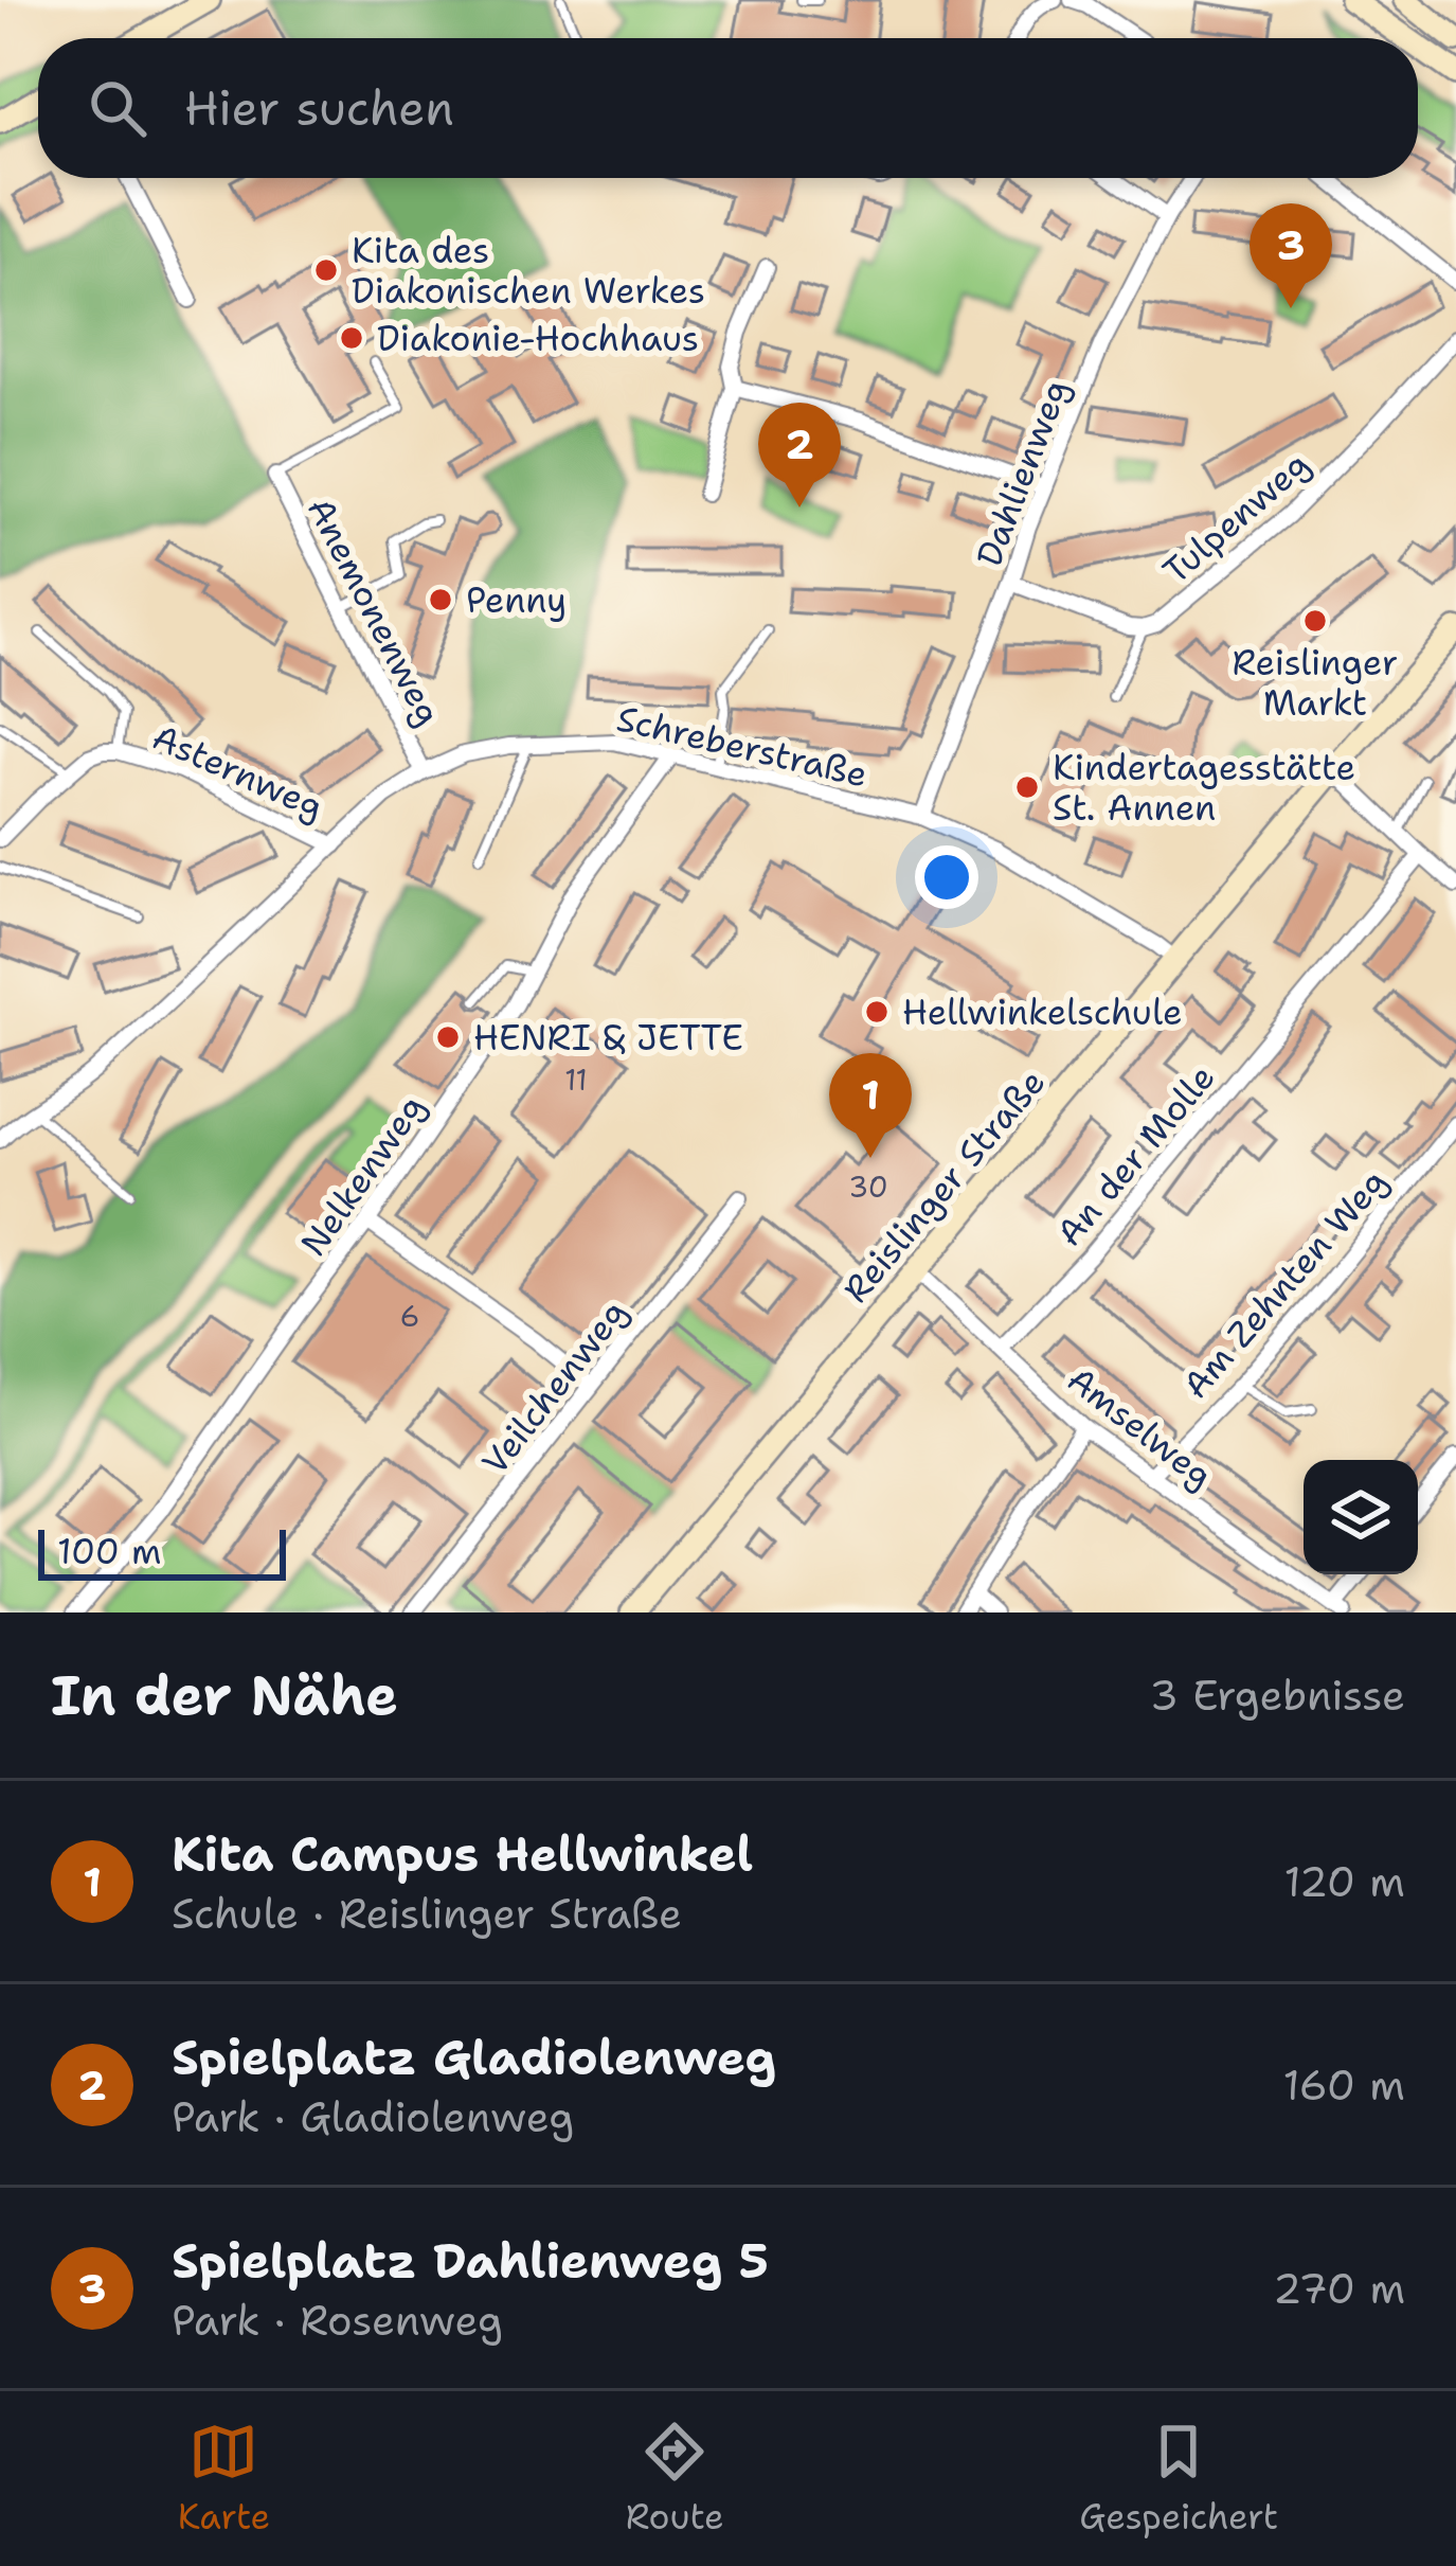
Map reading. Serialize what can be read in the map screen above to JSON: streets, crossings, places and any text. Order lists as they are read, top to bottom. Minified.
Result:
{"streets":{"street":["Dahlienweg","Tulpenweg","Anemonenweg","Schreberstraße","Asternweg","An der Molle","Nelkenweg","Reislinger Straße","Am Zehnten Weg","Veilchenweg","Amselweg"]},"crossings":[["Dahlienweg","Schreberstraße"],["Anemonenweg","Schreberstraße"],["Schreberstraße","Asternweg"],["Schreberstraße","Nelkenweg"],["Schreberstraße","Reislinger Straße"],["An der Molle","Amselweg"],["Reislinger Straße","Amselweg"],["Am Zehnten Weg","Amselweg"]],"places":["Kita des Diakonischen Werkes","Diakonie-Hochhaus","Penny","Reislinger Markt","Kindertagesstätte St. Annen","Hellwinkelschule","HENRI & JETTE"],"house_numbers":["11","30","6"],"scale_bar":"100 m","page":{"search":"Hier suchen","pins":["3","2","1"],"scale":"100 m","heading":["In der Nähe","3 Ergebnisse"],"list":[{"mark":"1","name":"Kita Campus Hellwinkel","note":"Schule · Reislinger Straße","value":"120 m"},{"mark":"2","name":"Spielplatz Gladiolenweg","note":"Park · Gladiolenweg","value":"160 m"},{"mark":"3","name":"Spielplatz Dahlienweg 5","note":"Park · Rosenweg","value":"270 m"}],"nav":["Karte","Route","Gespeichert"]}}
